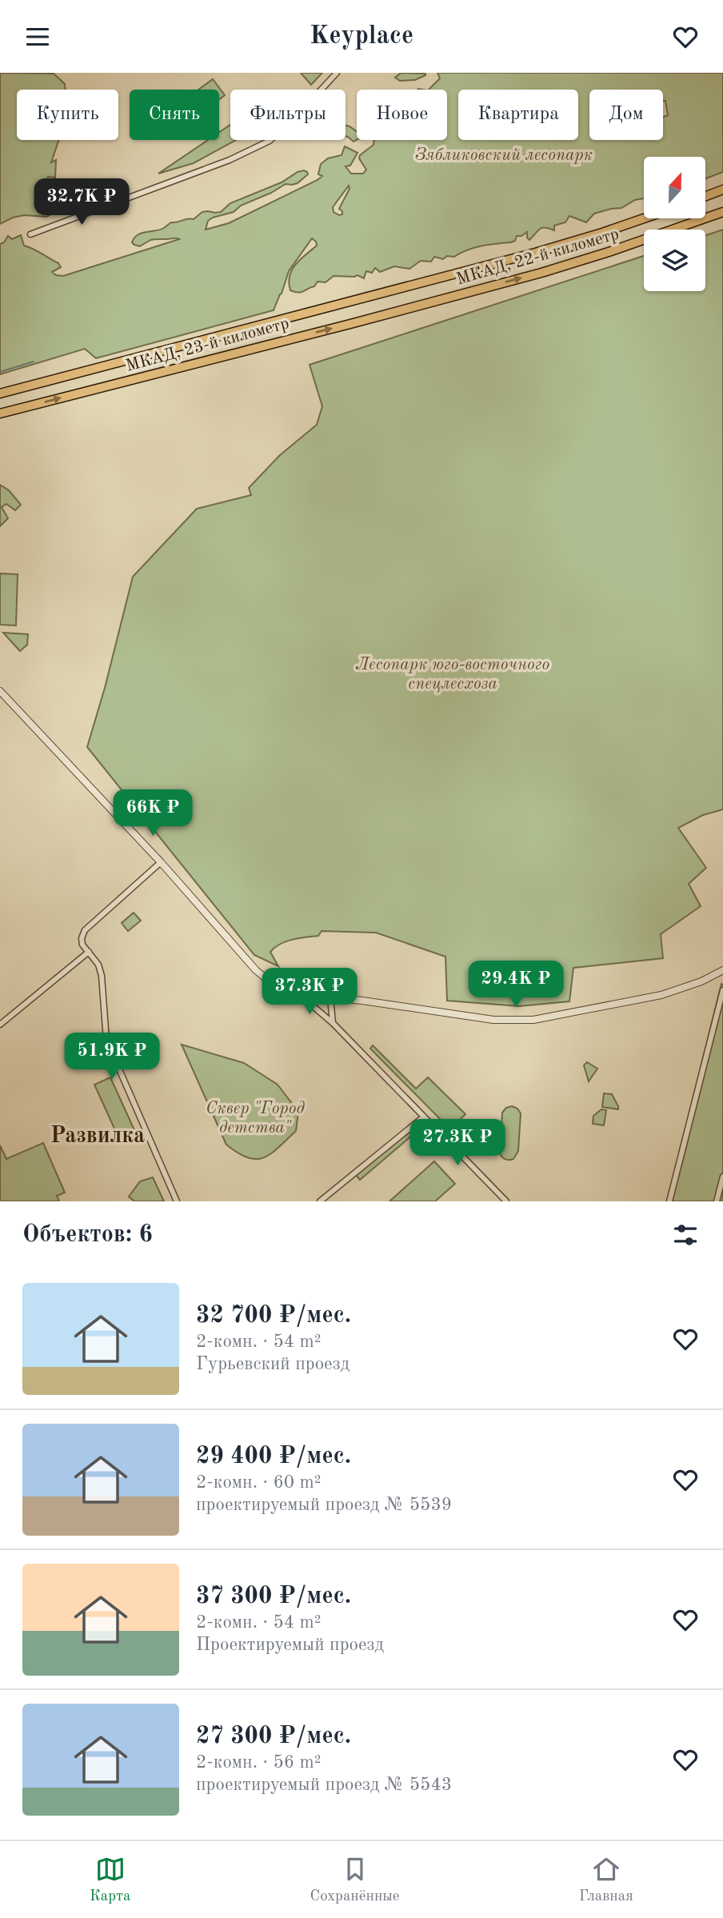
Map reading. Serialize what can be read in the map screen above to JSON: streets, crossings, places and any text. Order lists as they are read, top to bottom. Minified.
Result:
{"streets":{"highway":["МКАД, 22-й километр","МКАД, 23-й километр"]},"crossings":[["МКАД, 22-й километр","МКАД, 23-й километр"]],"districts":["Развилка"],"parks":["Зябликовский лесопарк","Лесопарк юго-восточного спецлесхоза","Сквер \"Город детства\""],"north":"top","page":{"header":"Keyplace","chip":["Купить","Снять","Фильтры","Новое","Квартира","Дом"],"price":["32.7K ₽","66K ₽","29.4K ₽","37.3K ₽","51.9K ₽","27.3K ₽"],"heading":"Объектов: 6","list":[{"name":"32 700 ₽/мес.","note":"2-комн. · 54 m² · Гурьевский проезд"},{"name":"29 400 ₽/мес.","note":"2-комн. · 60 m² · проектируемый проезд № 5539"},{"name":"37 300 ₽/мес.","note":"2-комн. · 54 m² · Проектируемый проезд"},{"name":"27 300 ₽/мес.","note":"2-комн. · 56 m² · проектируемый проезд № 5543"}],"tabs":["Карта","Сохранённые","Главная"]}}
